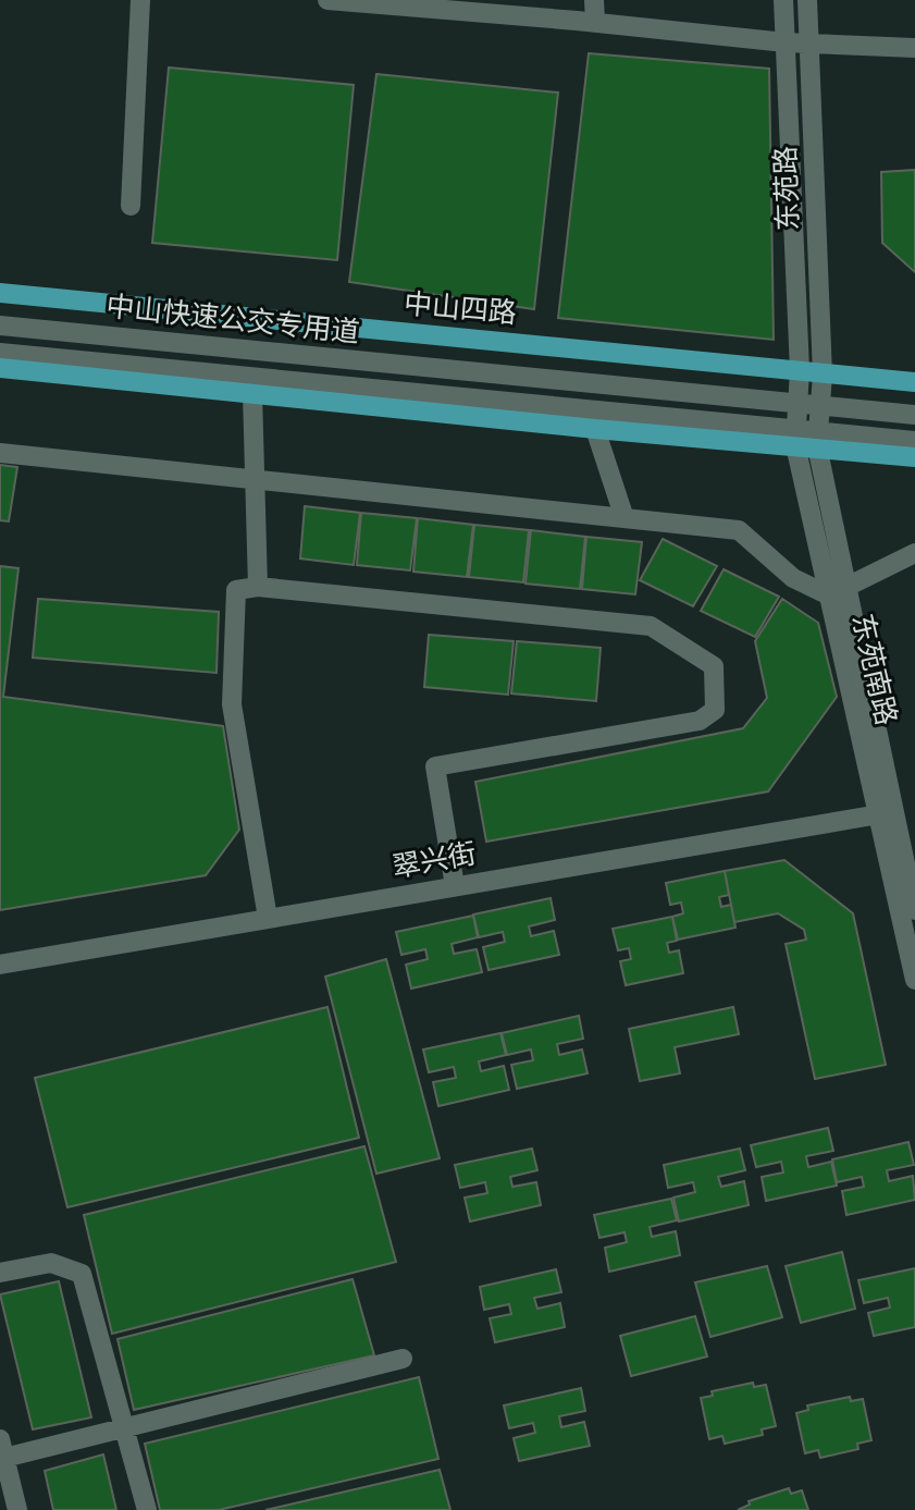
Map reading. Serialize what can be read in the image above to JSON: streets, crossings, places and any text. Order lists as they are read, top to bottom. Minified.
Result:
{"streets":{"main road":["中山四路"],"street":["东苑路","中山快速公交专用道","东苑南路","翠兴街"]},"crossings":[["东苑路","中山四路"],["东苑路","东苑南路"],["中山四路","东苑南路"],["中山快速公交专用道","东苑南路"],["东苑南路","翠兴街"]]}
